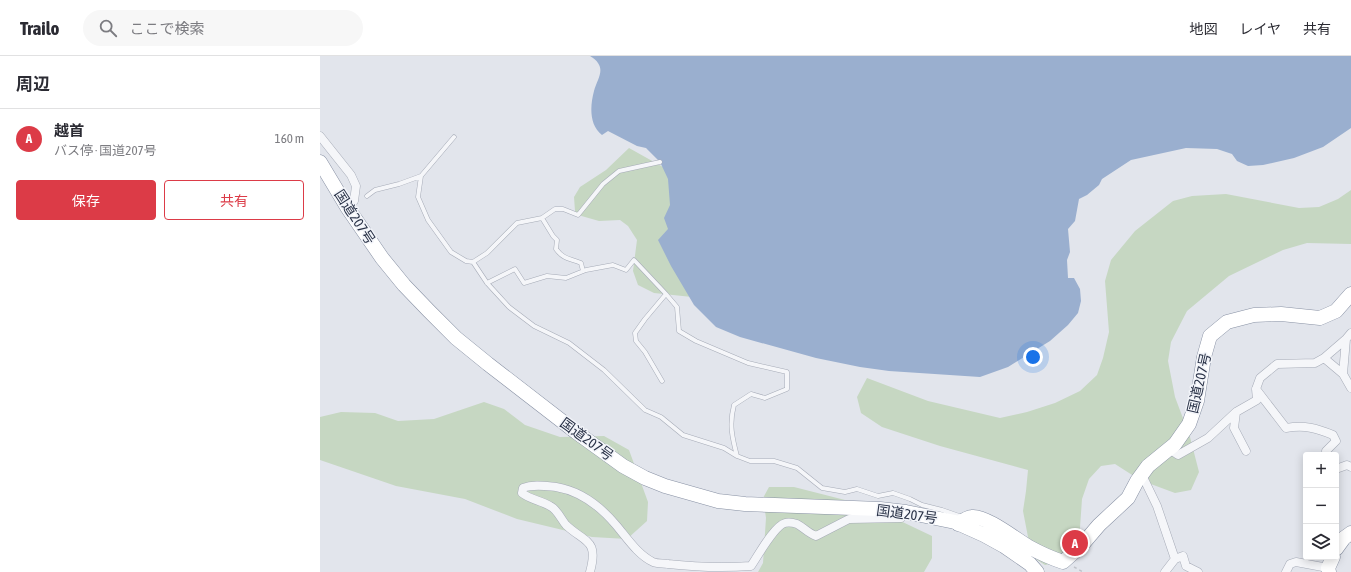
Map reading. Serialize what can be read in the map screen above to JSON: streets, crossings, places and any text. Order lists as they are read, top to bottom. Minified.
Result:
{"streets":{"highway":["国道207号"]},"page":{"header":"Trailo","search":"ここで検索","nav":["地図","レイヤ","共有"],"heading":"周辺","list":[{"mark":"A","name":"越首","note":"バス停 · 国道207号","value":"160 m"}],"buttons":["保存","共有"],"map_buttons":["+","−"],"pins":"A"}}
